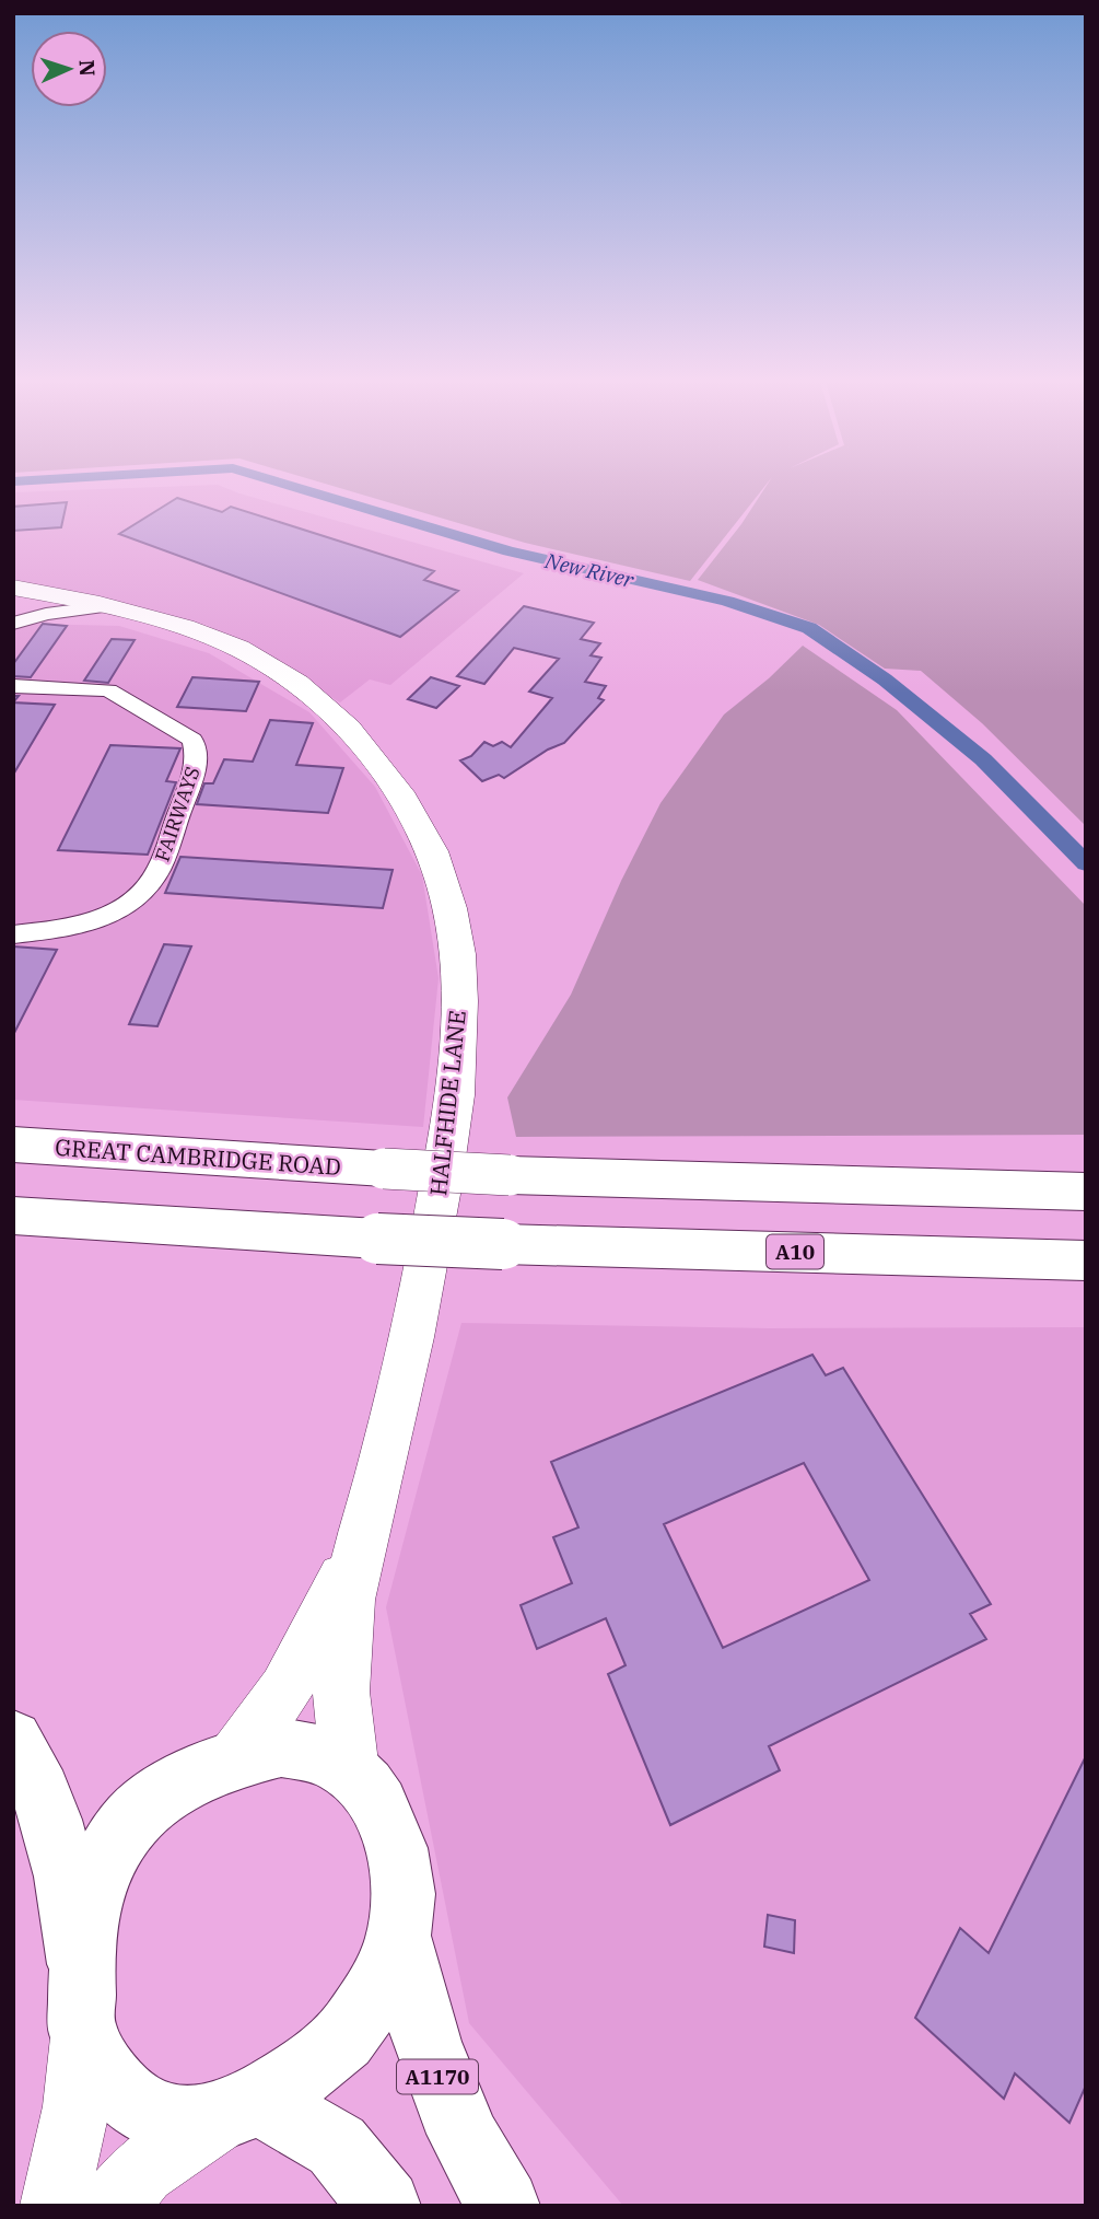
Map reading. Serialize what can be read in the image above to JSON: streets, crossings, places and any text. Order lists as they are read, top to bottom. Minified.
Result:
{"streets":{"main road":["HALFHIDE LANE","GREAT CAMBRIDGE ROAD","A10","A1170"],"street":["FAIRWAYS"]},"water":["New River"],"north":"right"}
